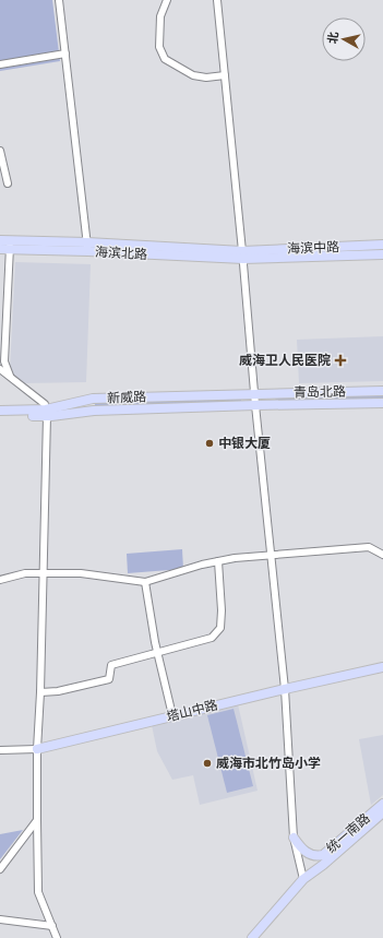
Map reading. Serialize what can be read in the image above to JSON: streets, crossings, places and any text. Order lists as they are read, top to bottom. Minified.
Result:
{"streets":{"main road":["海滨中路","海滨北路","青岛北路","新威路","塔山中路","统一南路"]},"crossings":[["海滨中路","海滨北路"],["青岛北路","新威路"]],"places":{"health":["威海卫人民医院"],"other":["中银大厦","威海市北竹岛小学"]},"north":"left"}
